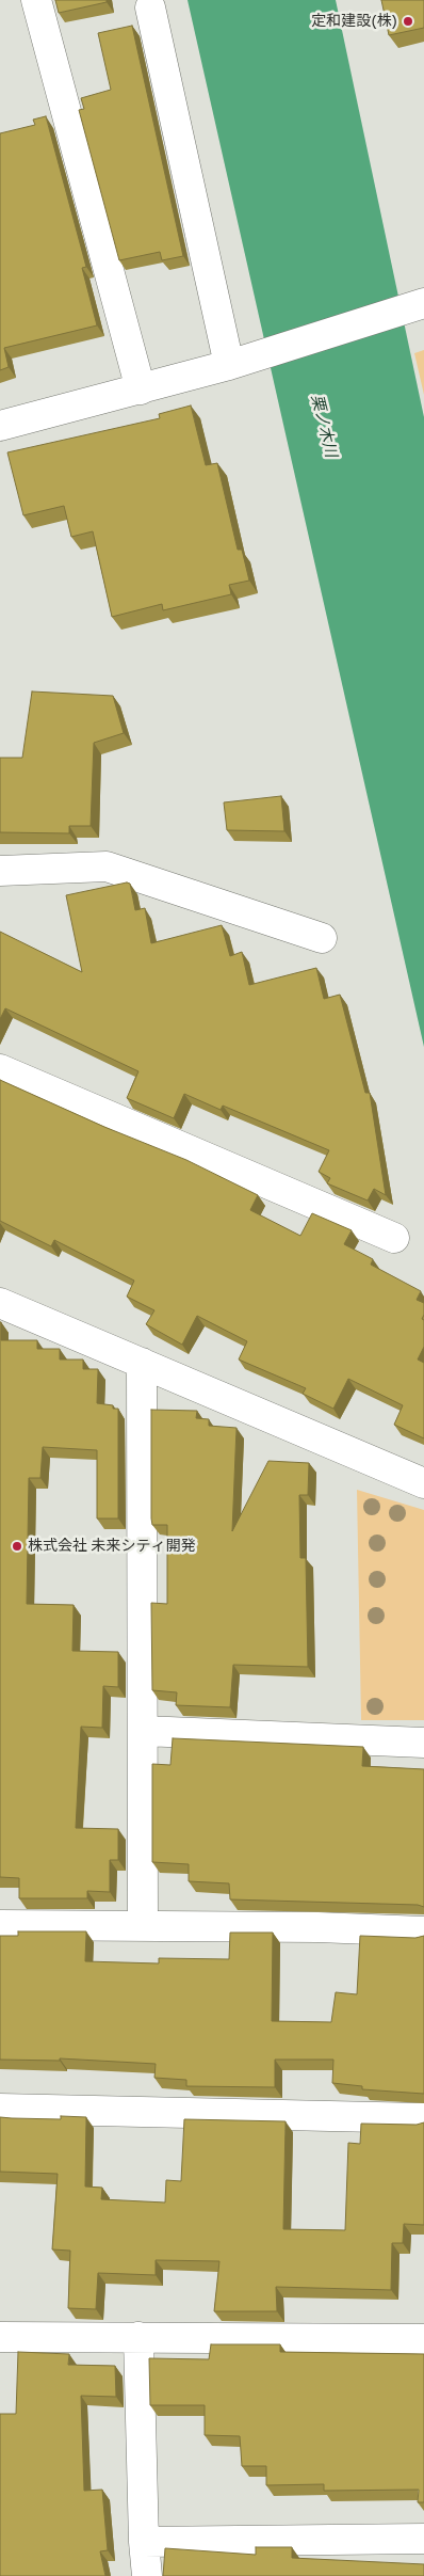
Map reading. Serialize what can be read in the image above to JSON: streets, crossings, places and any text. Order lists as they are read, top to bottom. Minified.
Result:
{"water":["栗ノ木川"],"places":["定和建設(株)","株式会社 未来シティ開発"]}
